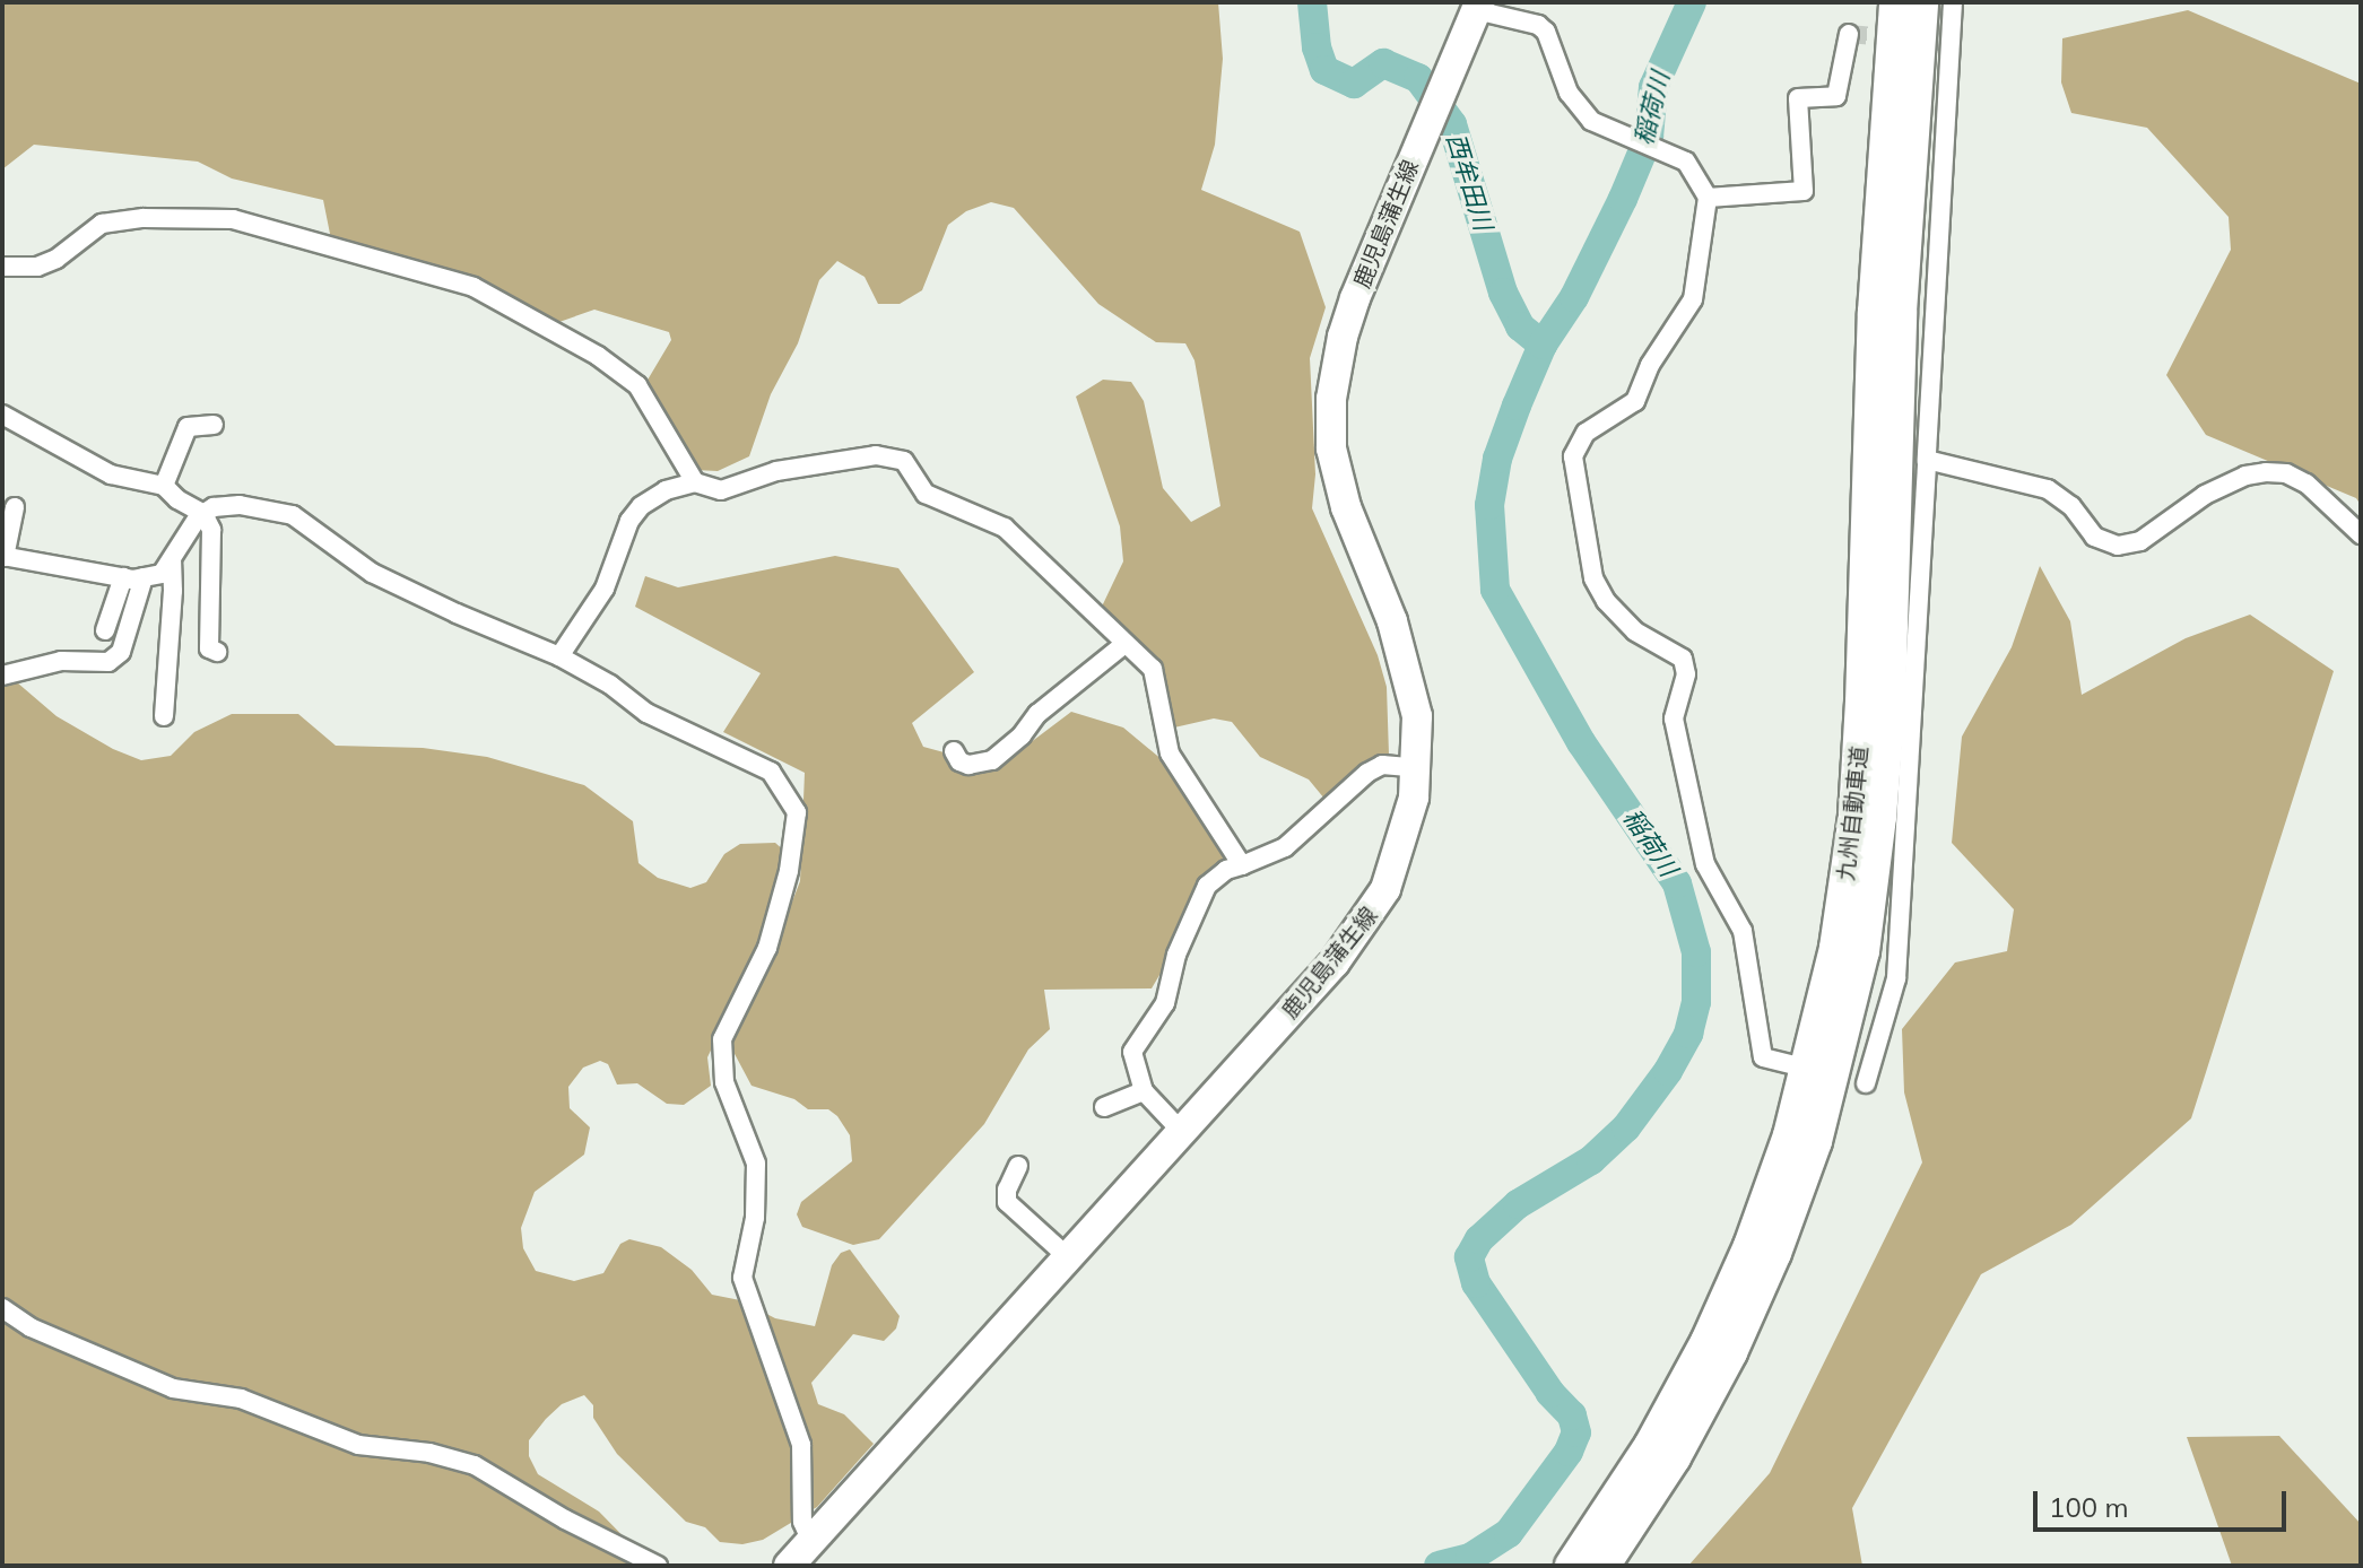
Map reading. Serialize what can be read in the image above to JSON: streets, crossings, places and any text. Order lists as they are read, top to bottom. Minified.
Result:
{"streets":{"highway":["九州自動車道"],"main road":["鹿児島蒲生線"]},"water":["稲荷川","西牟田川"],"scale_bar":"100 m"}
